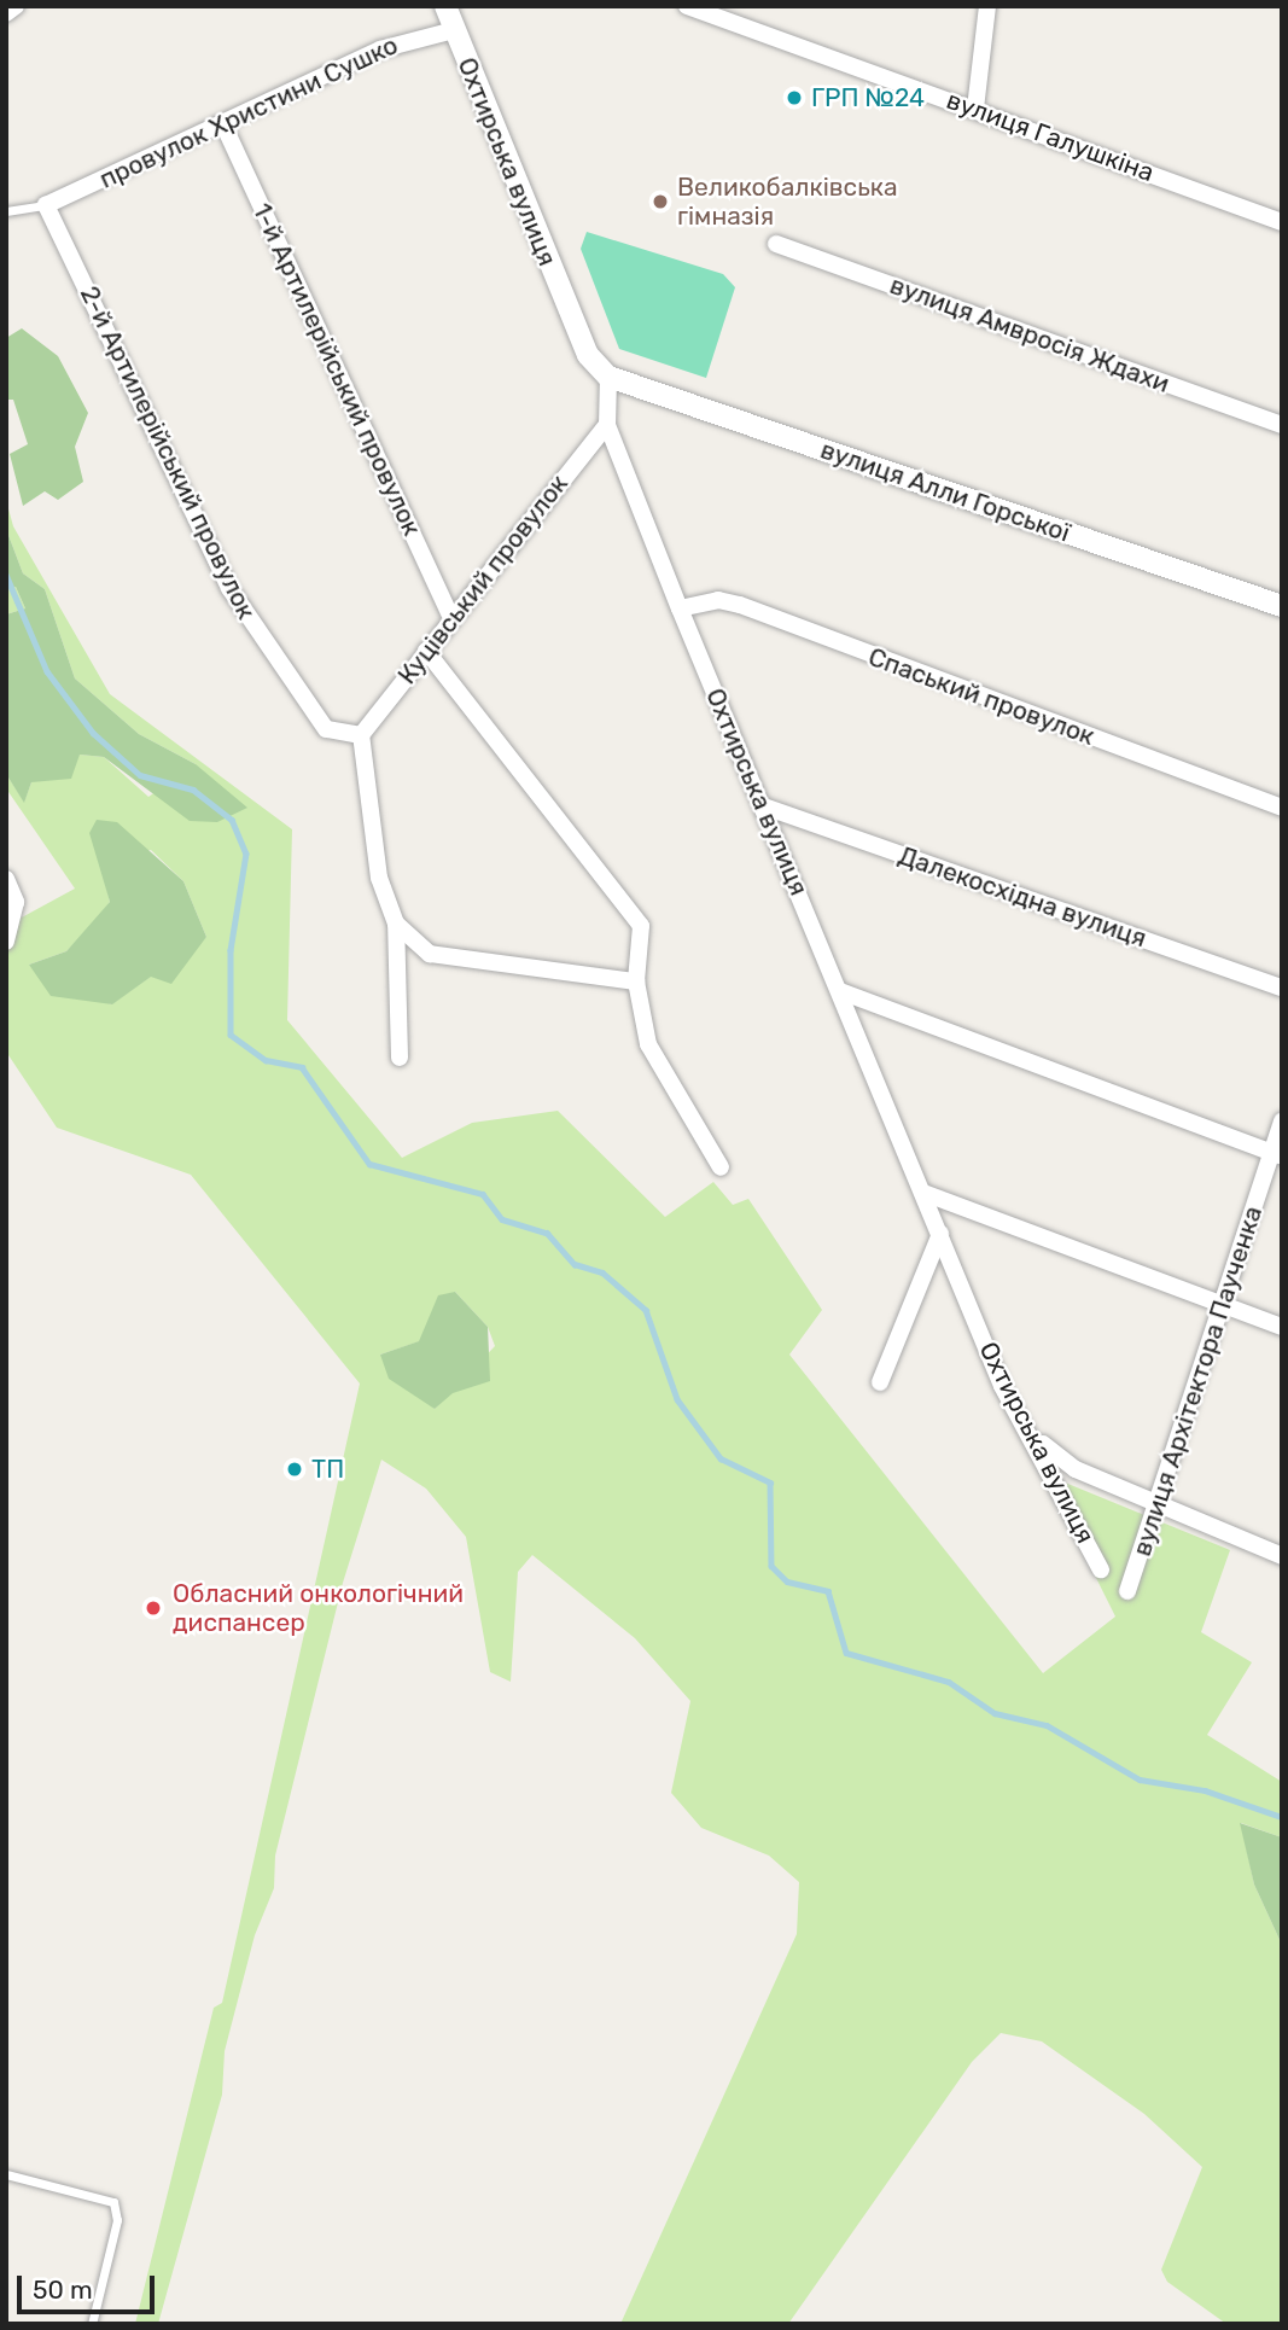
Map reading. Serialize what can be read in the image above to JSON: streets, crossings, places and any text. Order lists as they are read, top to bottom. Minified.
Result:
{"streets":{"street":["провулок Христини Сушко","вулиця Галушкіна","Охтирська вулиця","вулиця Амвросія Ждахи","1-й Артилерійський провулок","2-й Артилерійський провулок","вулиця Алли Горської","Куцівський провулок","Спаський провулок","Далекосхідна вулиця","вулиця Архітектора Паученка"]},"crossings":[["провулок Христини Сушко","Охтирська вулиця"],["провулок Христини Сушко","1-й Артилерійський провулок"],["провулок Христини Сушко","2-й Артилерійський провулок"],["Охтирська вулиця","вулиця Алли Горської"],["Охтирська вулиця","Куцівський провулок"],["Охтирська вулиця","Спаський провулок"],["Охтирська вулиця","Далекосхідна вулиця"],["1-й Артилерійський провулок","Куцівський провулок"],["2-й Артилерійський провулок","Куцівський провулок"]],"places":["ГРП №24","Великобалківська гімназія","ТП","Обласний онкологічний диспансер"],"scale_bar":"50 m"}
